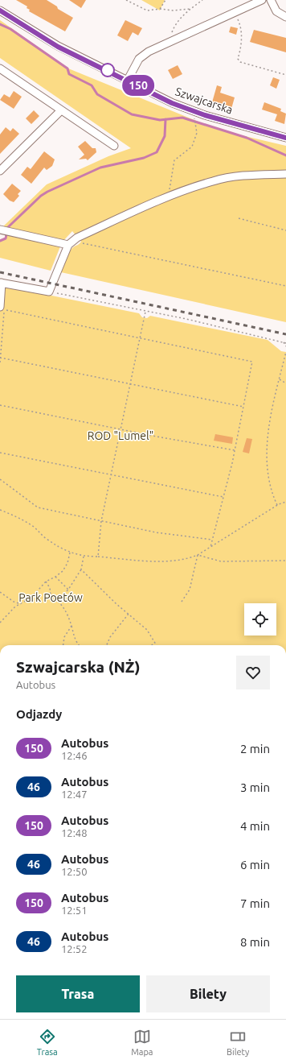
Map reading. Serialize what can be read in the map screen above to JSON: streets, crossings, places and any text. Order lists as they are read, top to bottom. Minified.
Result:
{"streets":{"street":["Szwajcarska"]},"parks":["ROD \"Lumel\"","Park Poetów"],"lines":["bus line 150"],"page":{"on_map":"150","heading":[["Szwajcarska (NŻ)","Autobus"],"Odjazdy"],"list":[{"mark":"150","name":"Autobus","note":"12:46","value":"2 min"},{"mark":"46","name":"Autobus","note":"12:47","value":"3 min"},{"mark":"150","name":"Autobus","note":"12:48","value":"4 min"},{"mark":"46","name":"Autobus","note":"12:50","value":"6 min"},{"mark":"150","name":"Autobus","note":"12:51","value":"7 min"},{"mark":"46","name":"Autobus","note":"12:52","value":"8 min"}],"buttons":["Trasa","Bilety"],"tabs":["Trasa","Mapa","Bilety"]}}
